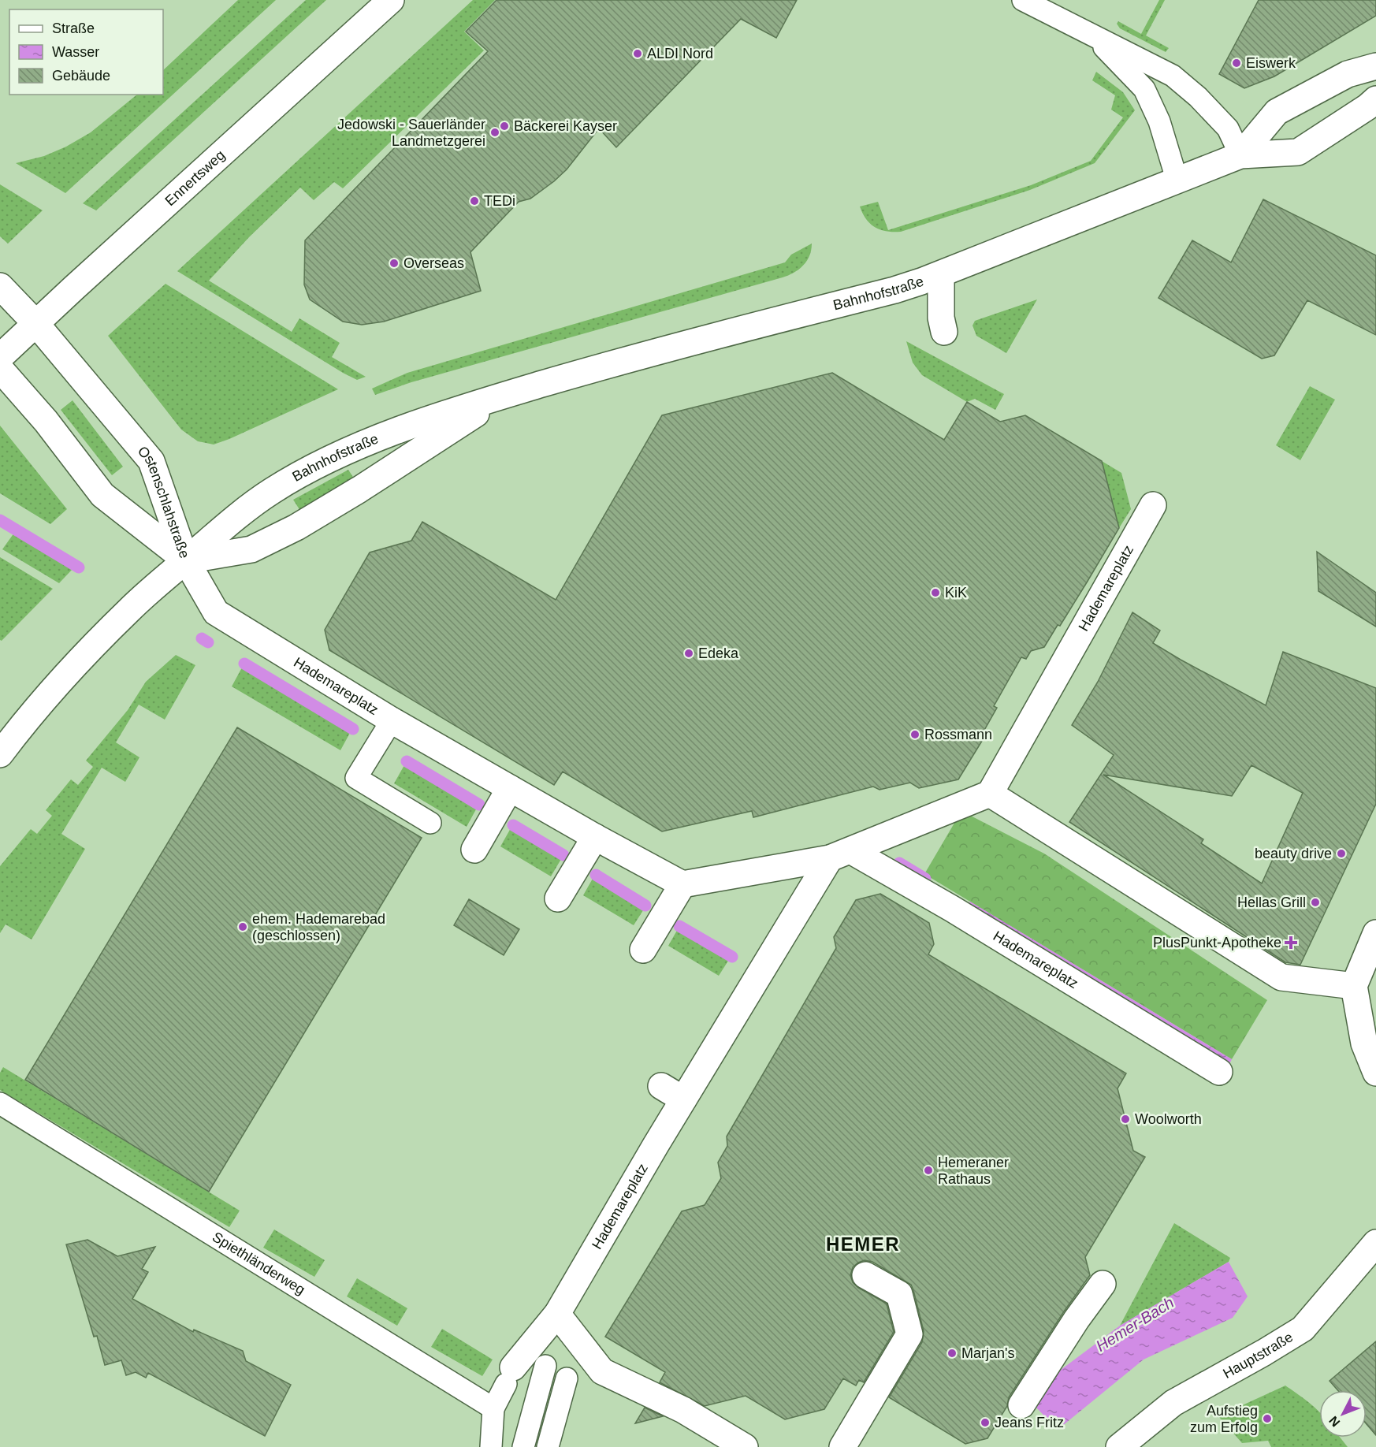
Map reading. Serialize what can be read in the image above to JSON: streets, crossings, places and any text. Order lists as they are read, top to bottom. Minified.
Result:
{"streets":{"street":["Ennertsweg","Bahnhofstraße","Ostenschlahstraße","Hademareplatz","Hauptstraße"],"lane":["Spiethländerweg"]},"crossings":[["Ennertsweg","Ostenschlahstraße"],["Bahnhofstraße","Ostenschlahstraße"],["Bahnhofstraße","Hademareplatz"],["Ostenschlahstraße","Hademareplatz"]],"districts":["HEMER"],"water":["Hemer-Bach"],"places":{"other":["ALDI Nord","Eiswerk","Bäckerei Kayser","Jedowski - Sauerländer Landmetzgerei","TEDi","Overseas","KiK","Edeka","Rossmann","beauty drive","Hellas Grill","ehem. Hademarebad (geschlossen)","Woolworth","Hemeraner Rathaus","Marjan's","Aufstieg zum Erfolg","Jeans Fritz"],"health":["PlusPunkt-Apotheke"]},"legend":["Straße","Wasser","Gebäude"],"north":"bottom left"}
